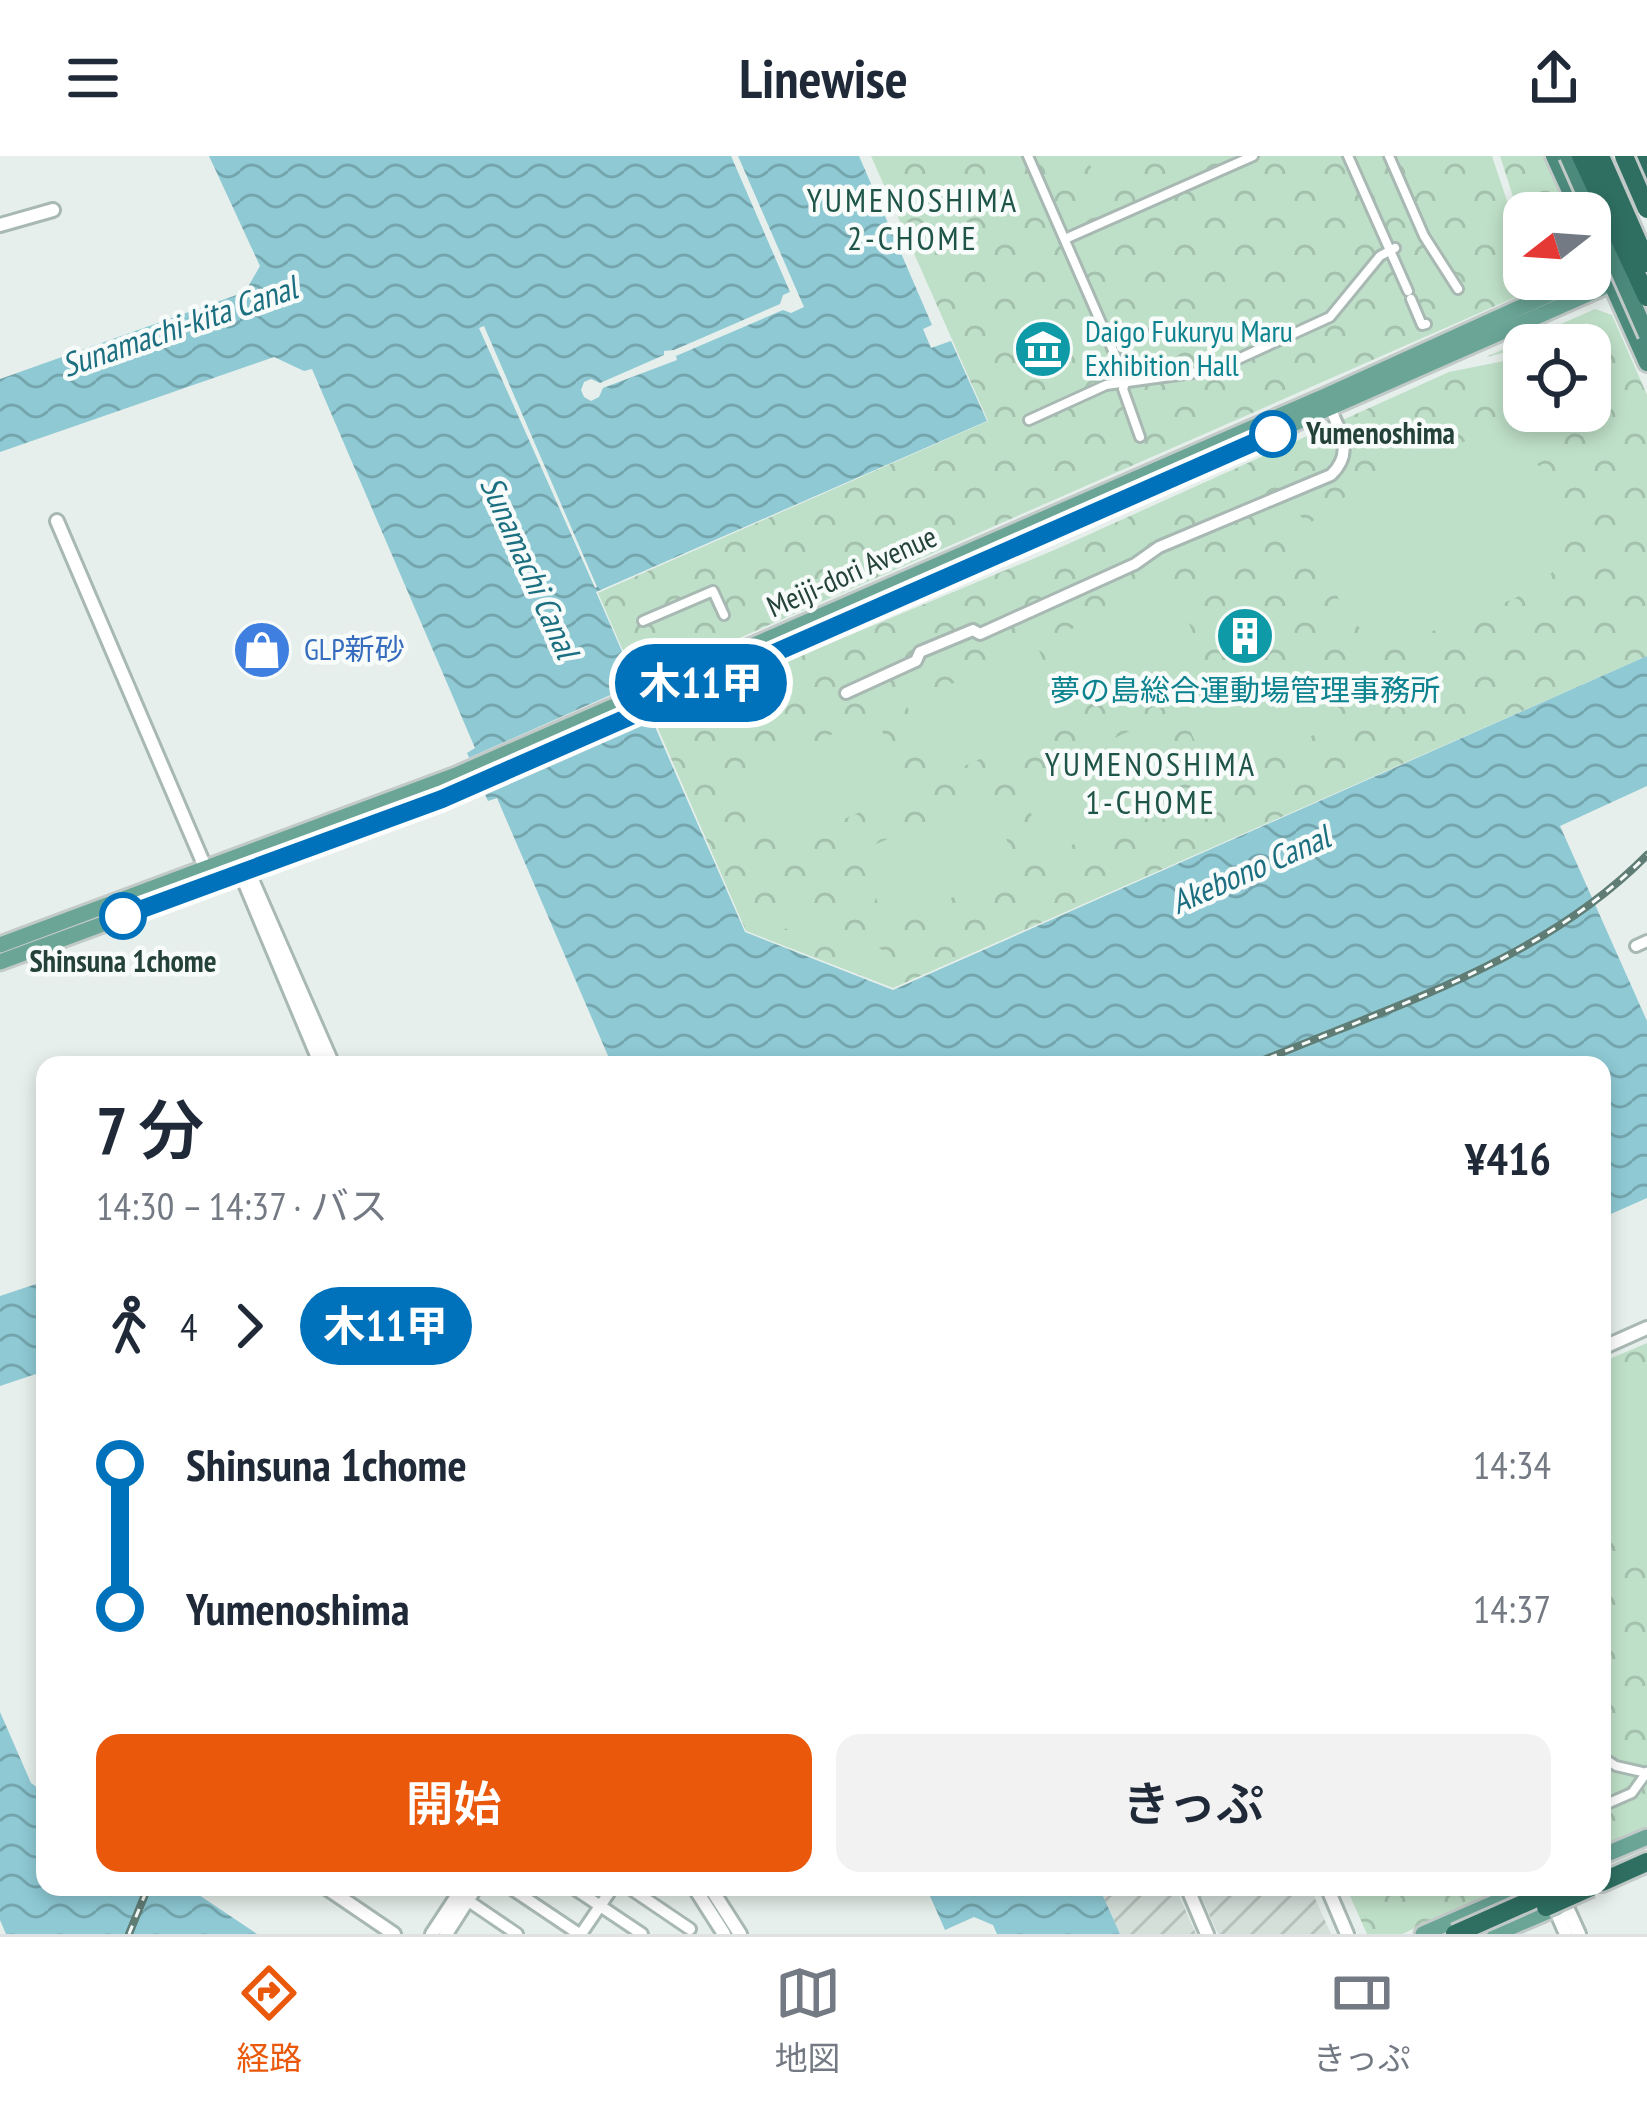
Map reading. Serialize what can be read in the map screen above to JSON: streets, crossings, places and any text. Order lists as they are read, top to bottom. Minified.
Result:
{"streets":{"main road":["Meiji-dori Avenue"]},"districts":["YUMENOSHIMA 2-CHOME","YUMENOSHIMA 1-CHOME"],"water":["Sunamachi-kita Canal","Sunamachi Canal","Akebono Canal"],"places":{"museum":["Daigo Fukuryu Maru Exhibition Hall"],"other":["Yumenoshima","Shinsuna 1chome"],"building":["夢の島総合運動場管理事務所"],"shop":["GLP新砂"]},"lines":["bus line 木11甲"],"north":"left","page":{"header":"Linewise","on_map":"木11甲","heading":["7 分","14:30 – 14:37 · バス","¥416"],"legs":["4","木11甲"],"list":[{"name":"Shinsuna 1chome","value":"14:34"},{"name":"Yumenoshima","value":"14:37"}],"buttons":["開始","きっぷ"],"tabs":["経路","地図","きっぷ"]}}
